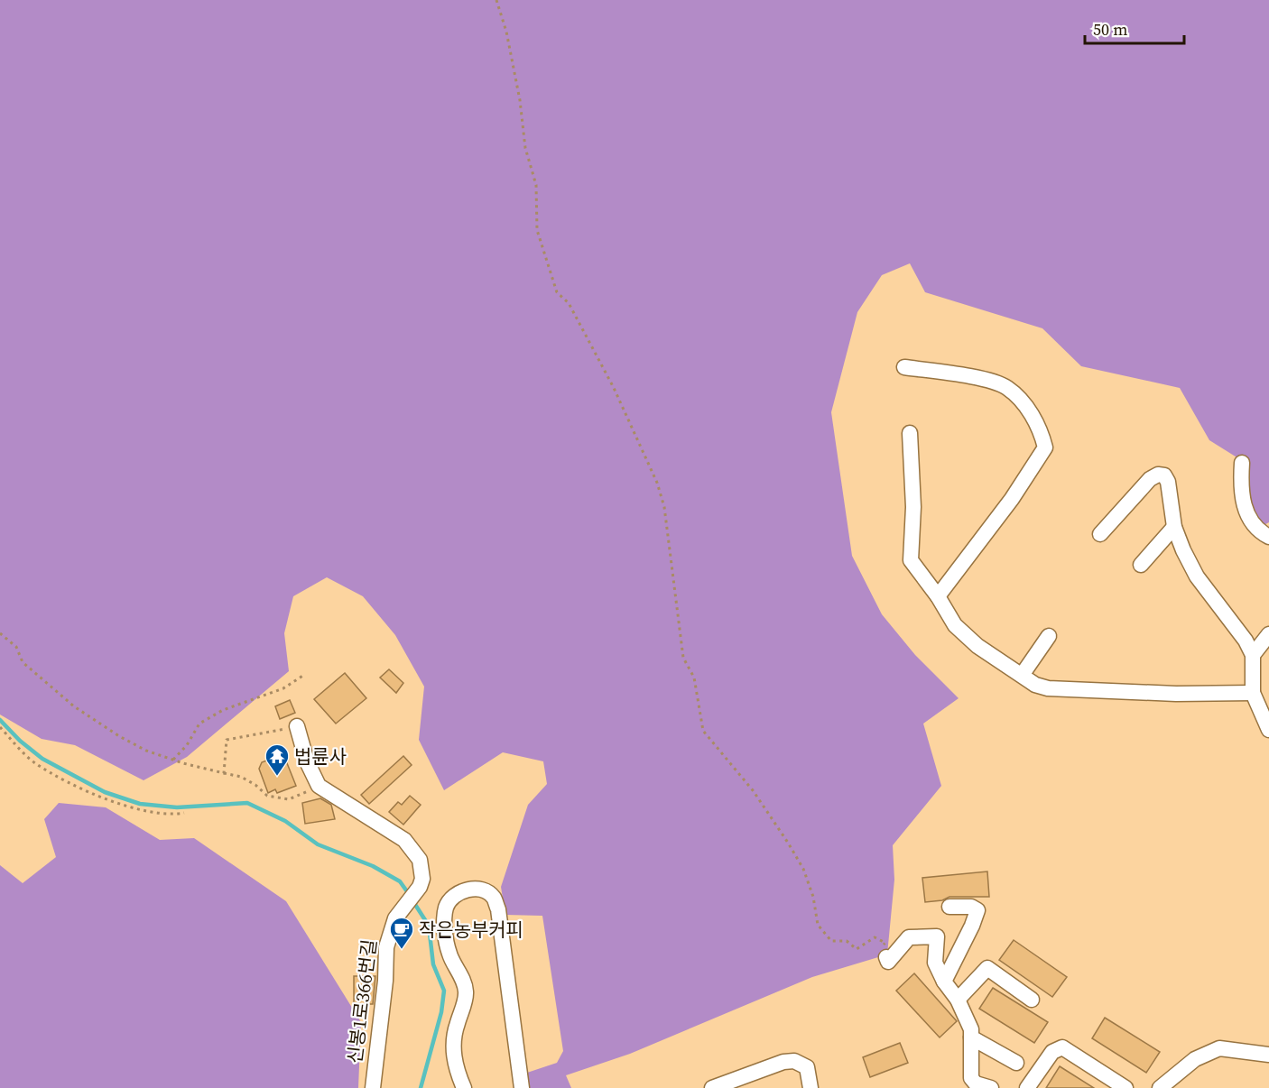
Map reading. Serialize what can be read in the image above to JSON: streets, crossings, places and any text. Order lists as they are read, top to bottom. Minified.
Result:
{"streets":{"street":["신봉1로366번길"]},"places":{"temple":["법륜사"],"cafe":["작은농부커피"]},"scale_bar":"50 m"}
